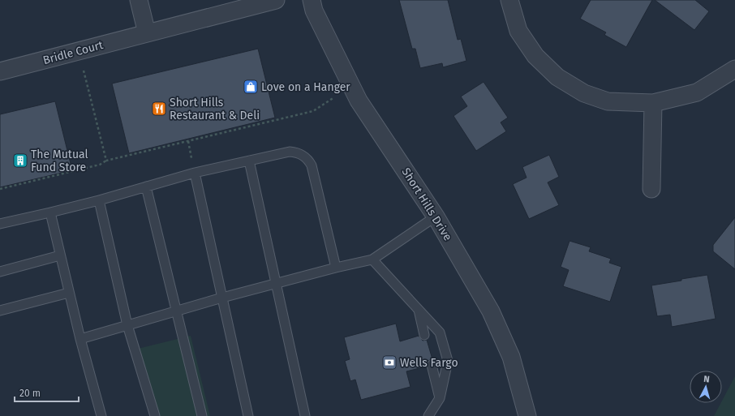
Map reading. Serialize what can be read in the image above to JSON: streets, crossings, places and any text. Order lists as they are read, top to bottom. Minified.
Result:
{"streets":{"street":["Bridle Court","Short Hills Drive"]},"places":{"shop":["Love on a Hanger"],"restaurant":["Short Hills Restaurant & Deli"],"building":["The Mutual Fund Store"],"bank":["Wells Fargo"]},"scale_bar":"20 m","north":"top"}
